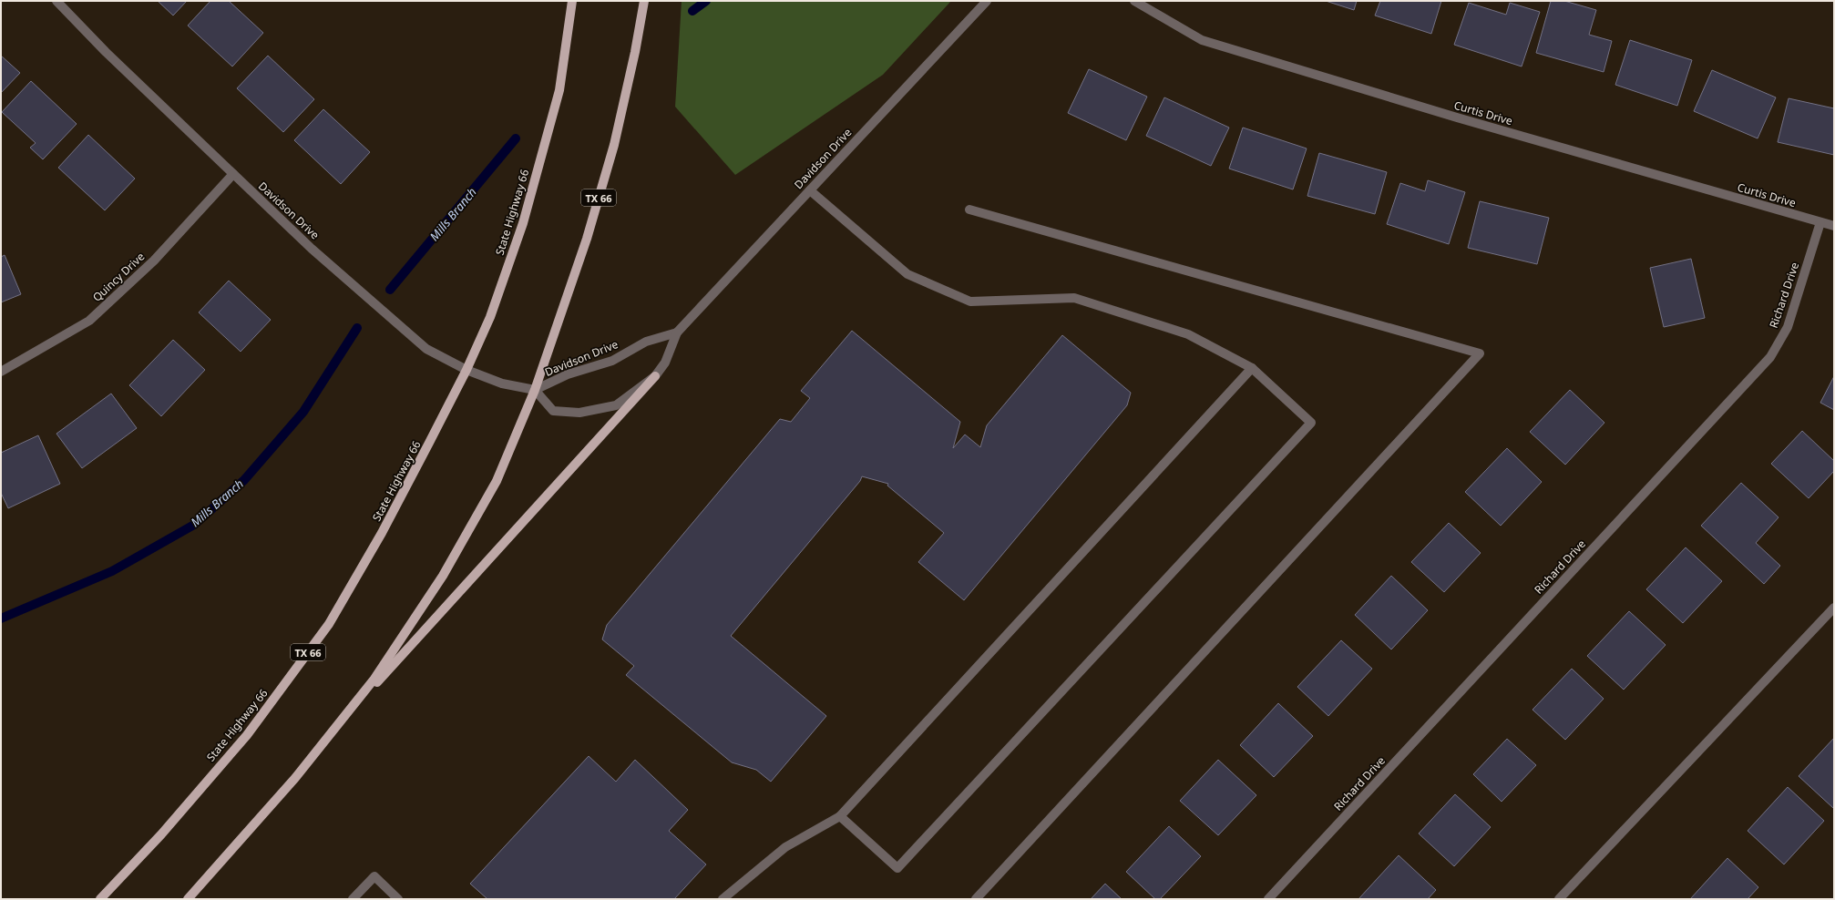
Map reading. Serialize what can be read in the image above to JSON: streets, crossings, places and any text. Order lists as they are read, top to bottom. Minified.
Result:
{"streets":{"main road":["TX 66","State Highway 66"],"street":["Curtis Drive","Davidson Drive","Quincy Drive","Richard Drive"]},"crossings":[["Curtis Drive","Richard Drive"],["Davidson Drive","TX 66"],["Davidson Drive","State Highway 66"],["Davidson Drive","Quincy Drive"]],"water":["Mills Branch"]}
